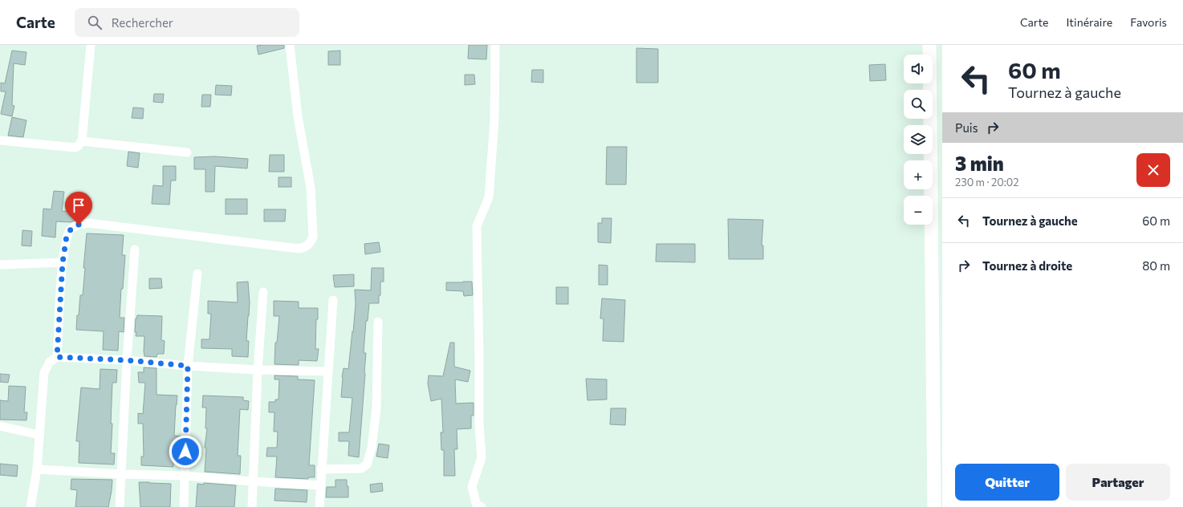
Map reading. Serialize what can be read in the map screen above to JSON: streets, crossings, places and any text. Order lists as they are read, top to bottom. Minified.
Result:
{"page":{"header":"Carte","search":"Rechercher","nav":["Carte","Itinéraire","Favoris"],"turn":["60 m","Tournez à gauche"],"map_buttons":["+","−"],"then":"Puis","heading":["3 min","230 m · 20:02"],"list":[{"name":"Tournez à gauche","value":"60 m"},{"name":"Tournez à droite","value":"80 m"}],"buttons":["Quitter","Partager"]}}
